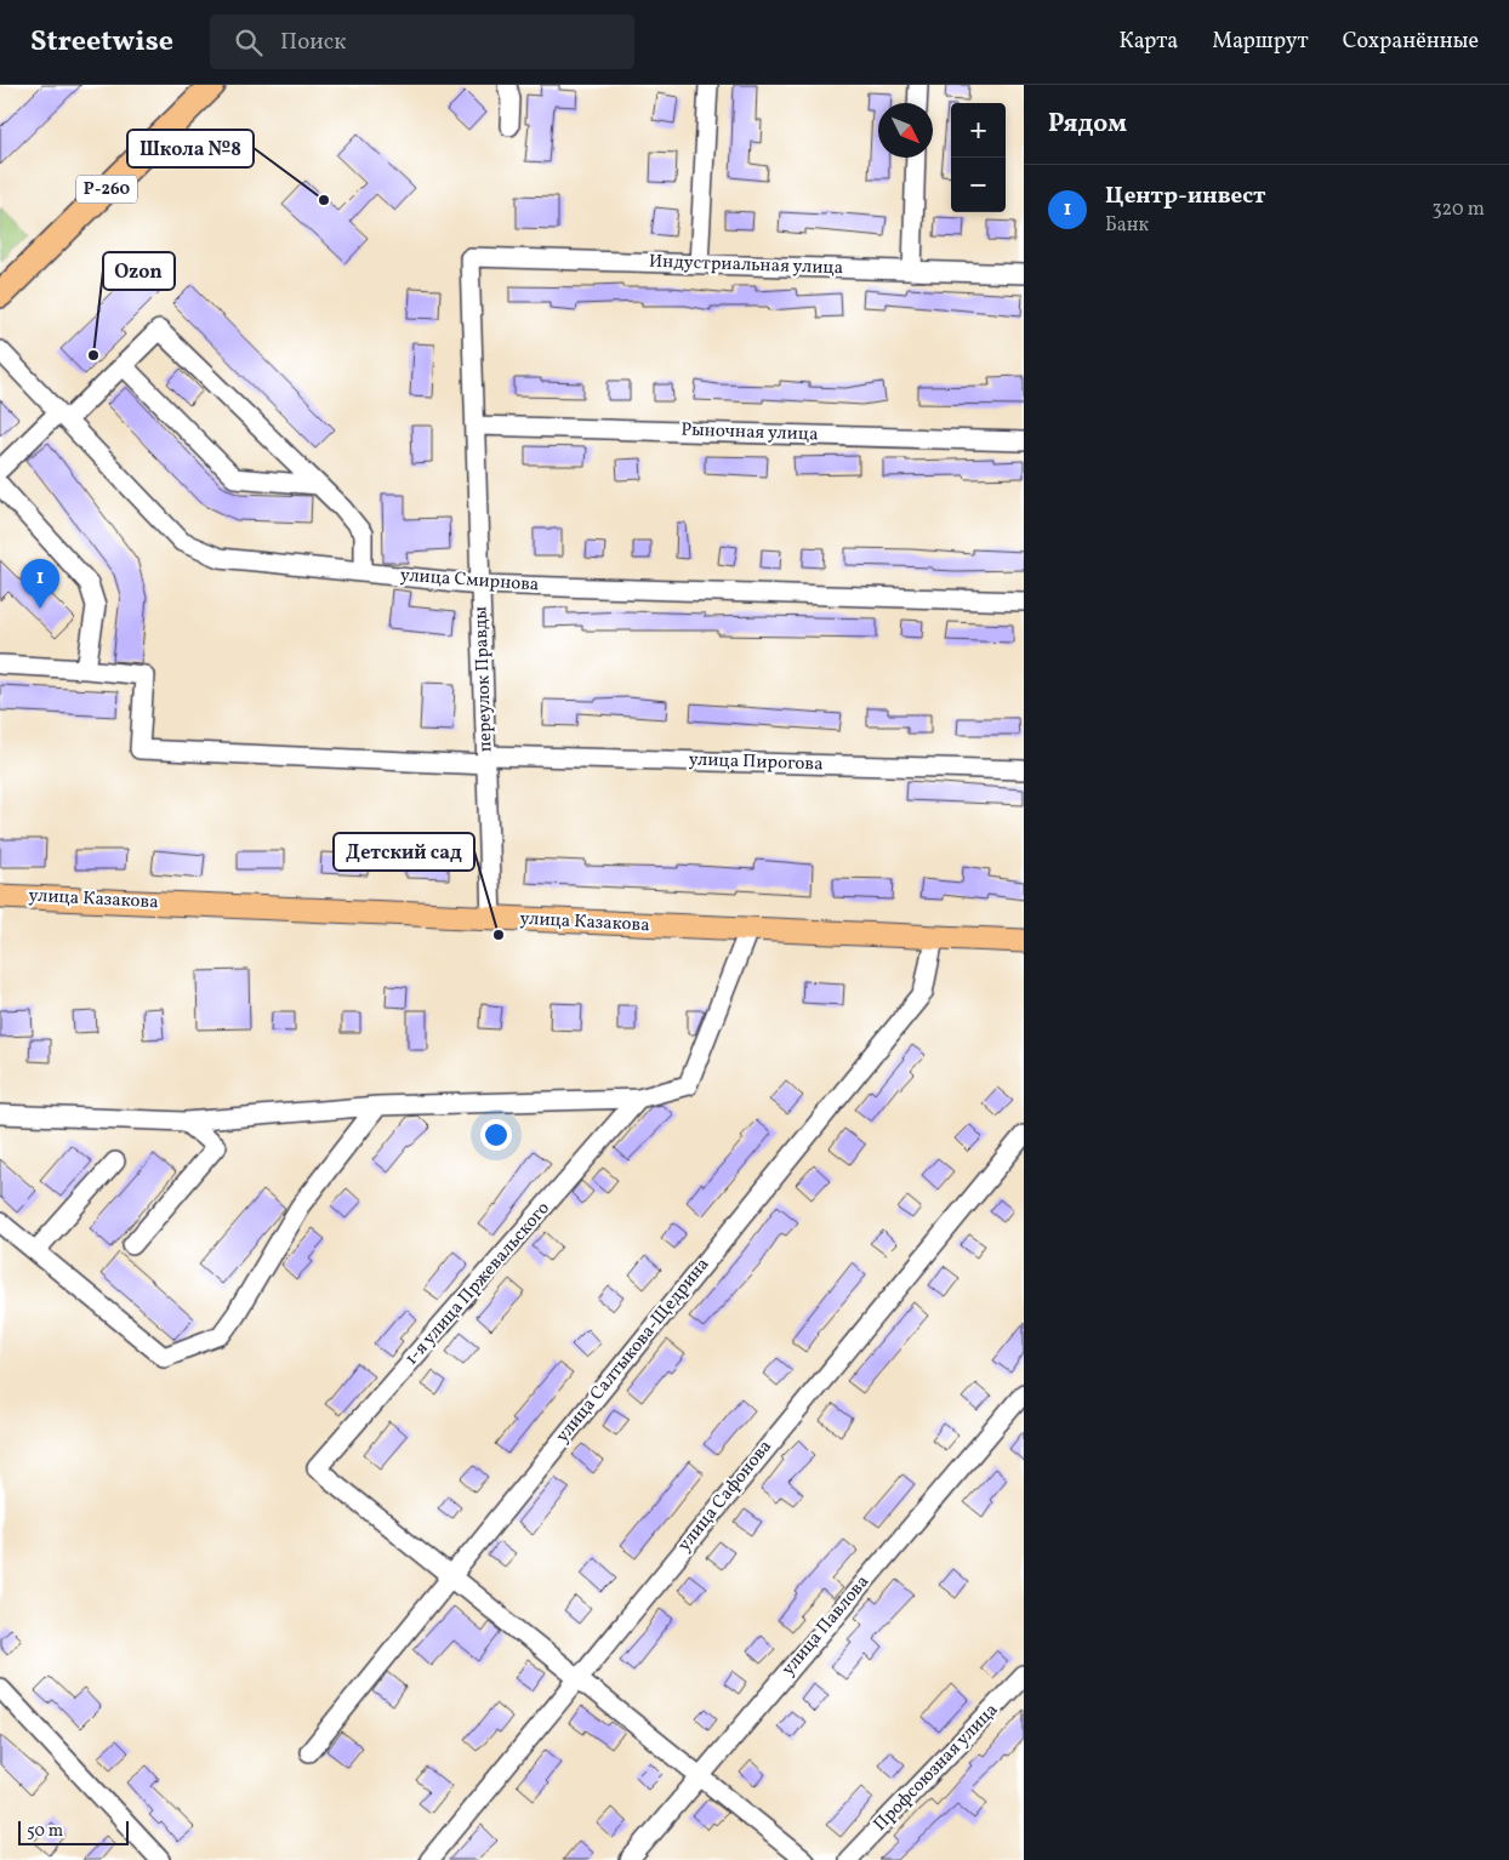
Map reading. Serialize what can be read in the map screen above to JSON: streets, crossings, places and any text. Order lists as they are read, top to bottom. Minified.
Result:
{"streets":{"highway":["Р-260"],"main road":["улица Казакова"],"street":["Индустриальная улица","Рыночная улица","улица Смирнова","переулок Правды","улица Пирогова","1-я улица Пржевальского","улица Салтыкова-Щедрина","улица Сафонова","улица Павлова","Профсоюзная улица"]},"crossings":[["Индустриальная улица","переулок Правды"],["Рыночная улица","переулок Правды"],["улица Смирнова","переулок Правды"],["переулок Правды","улица Пирогова"],["переулок Правды","улица Казакова"],["улица Казакова","улица Салтыкова-Щедрина"],["1-я улица Пржевальского","улица Салтыкова-Щедрина"]],"places":["Школа №8","Ozon","Детский сад"],"scale_bar":"50 m","north":"bottom right","page":{"header":"Streetwise","search":"Поиск","nav":["Карта","Маршрут","Сохранённые"],"heading":"Рядом","map_buttons":["+","−"],"list":[{"mark":"1","name":"Центр-инвест","note":"Банк","value":"320 m"}],"pins":"1","scale":"50 m"}}
